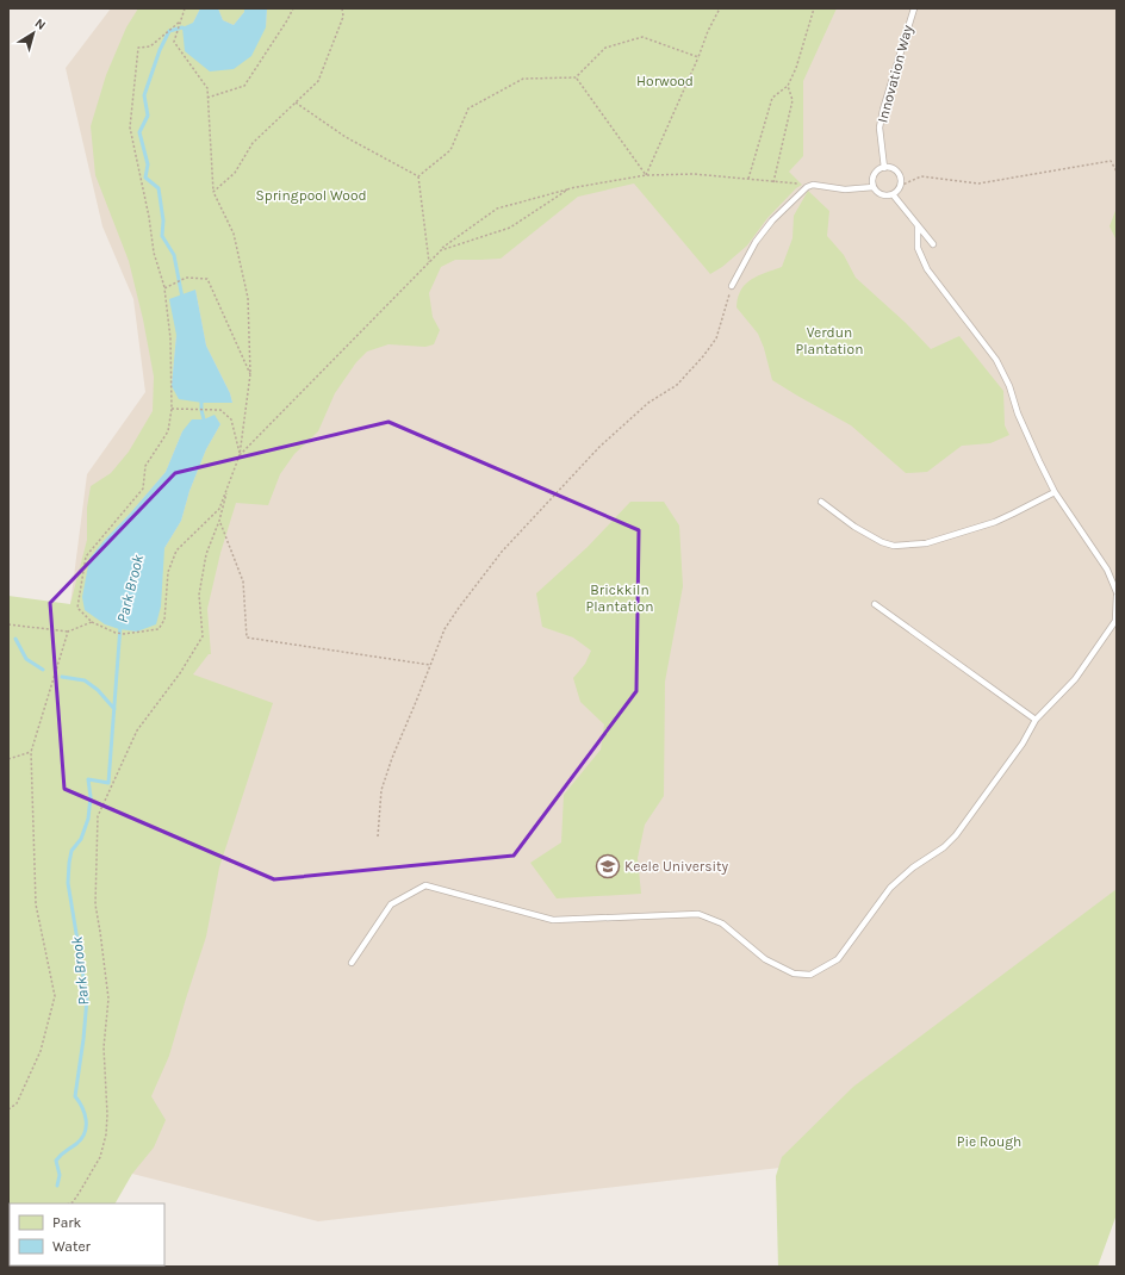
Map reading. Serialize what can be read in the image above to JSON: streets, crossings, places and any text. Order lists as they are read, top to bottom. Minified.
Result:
{"streets":{"lane":["Innovation Way"]},"water":["Park Brook"],"parks":["Horwood","Springpool Wood","Verdun Plantation","Brickkiln Plantation","Pie Rough"],"places":{"school or university":["Keele University"]},"legend":["Park","Water"],"north":"top right"}
